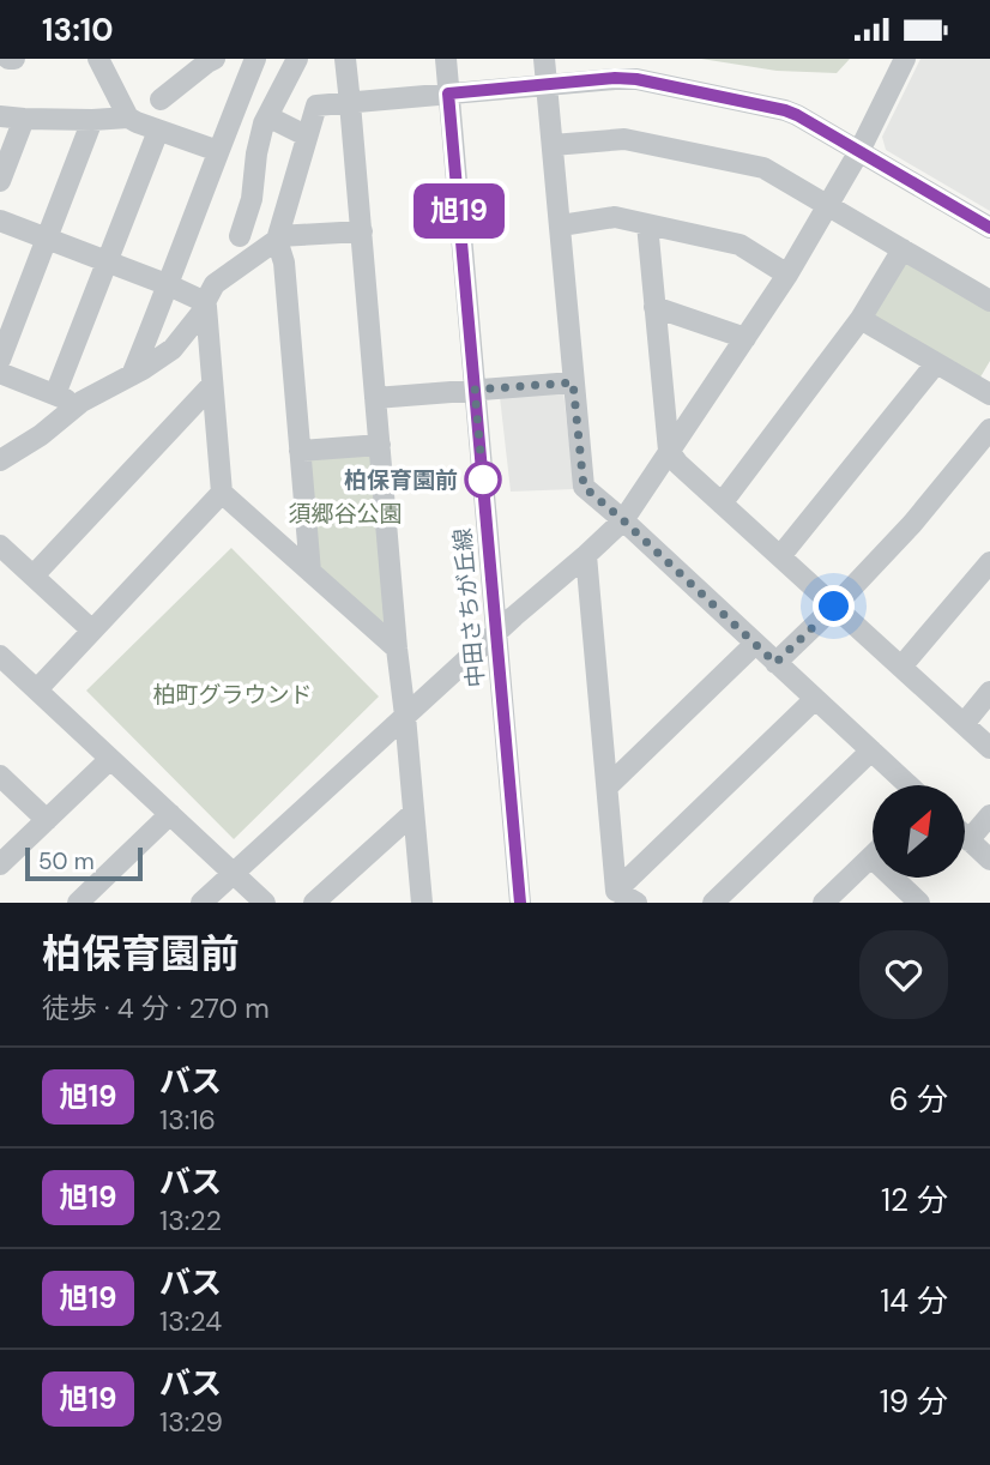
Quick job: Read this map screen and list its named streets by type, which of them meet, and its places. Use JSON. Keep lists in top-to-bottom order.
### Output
{
  "streets": {
    "street": ["中田さちが丘線"]
  },
  "parks": ["須郷谷公園", "柏町グラウンド"],
  "places": ["柏保育園前"],
  "lines": ["bus line 旭19"],
  "scale_bar": "50 m",
  "north": "top right",
  "page": {
    "status": "13:10",
    "on_map": "旭19",
    "scale": "50 m",
    "heading": ["柏保育園前", "徒歩 · 4 分 · 270 m"],
    "list": [
      {
        "mark": "旭19",
        "name": "バス",
        "note": "13:16",
        "value": "6 分"
      },
      {
        "mark": "旭19",
        "name": "バス",
        "note": "13:22",
        "value": "12 分"
      },
      {
        "mark": "旭19",
        "name": "バス",
        "note": "13:24",
        "value": "14 分"
      },
      {
        "mark": "旭19",
        "name": "バス",
        "note": "13:29",
        "value": "19 分"
      }
    ]
  }
}
